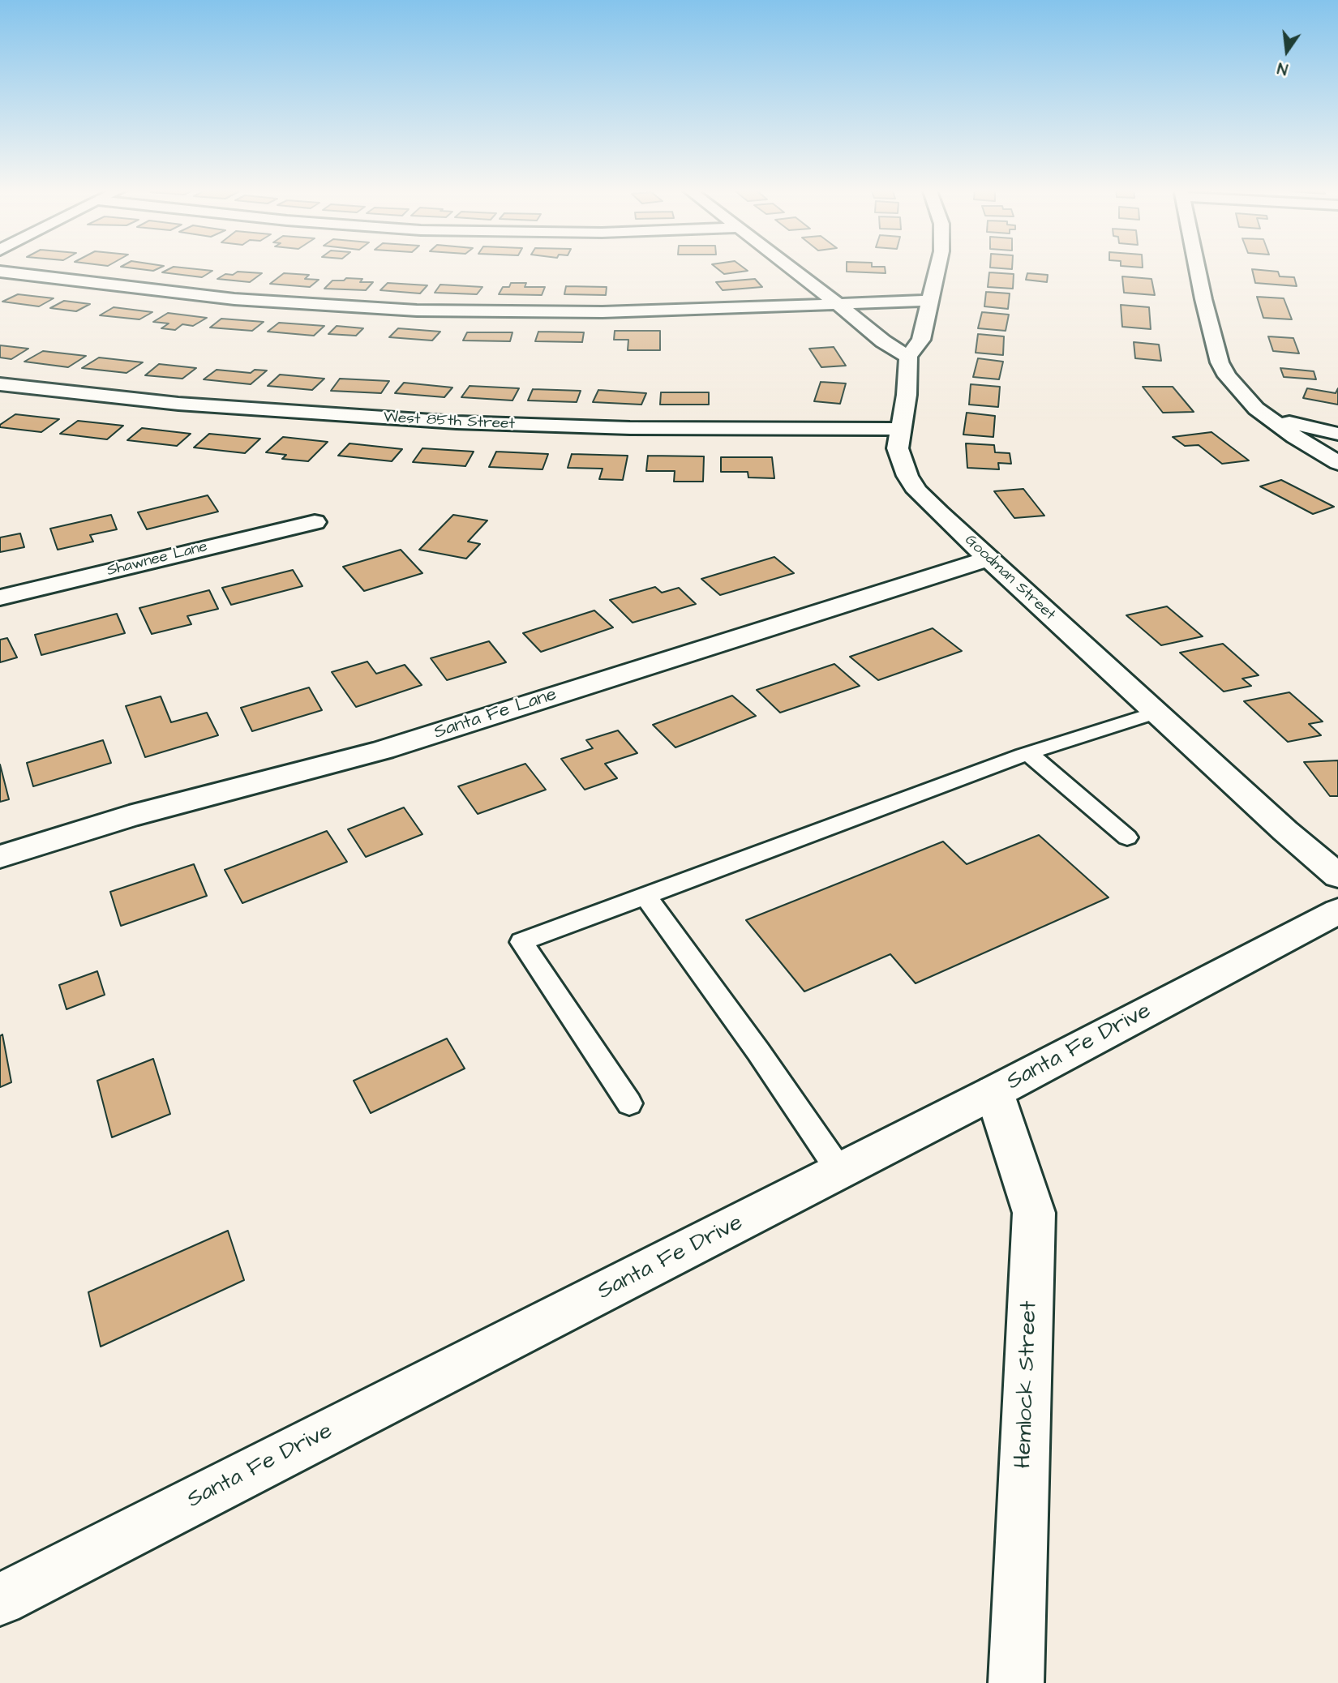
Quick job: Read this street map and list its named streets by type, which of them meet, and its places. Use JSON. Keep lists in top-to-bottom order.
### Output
{
  "streets": {
    "street": [
      "West 85th Street",
      "Shawnee Lane",
      "Goodman Street",
      "Santa Fe Lane",
      "Santa Fe Drive",
      "Hemlock Street"
    ]
  },
  "crossings": [
    ["West 85th Street", "Goodman Street"],
    ["Goodman Street", "Santa Fe Lane"],
    ["Santa Fe Drive", "Hemlock Street"]
  ],
  "north": "bottom"
}
